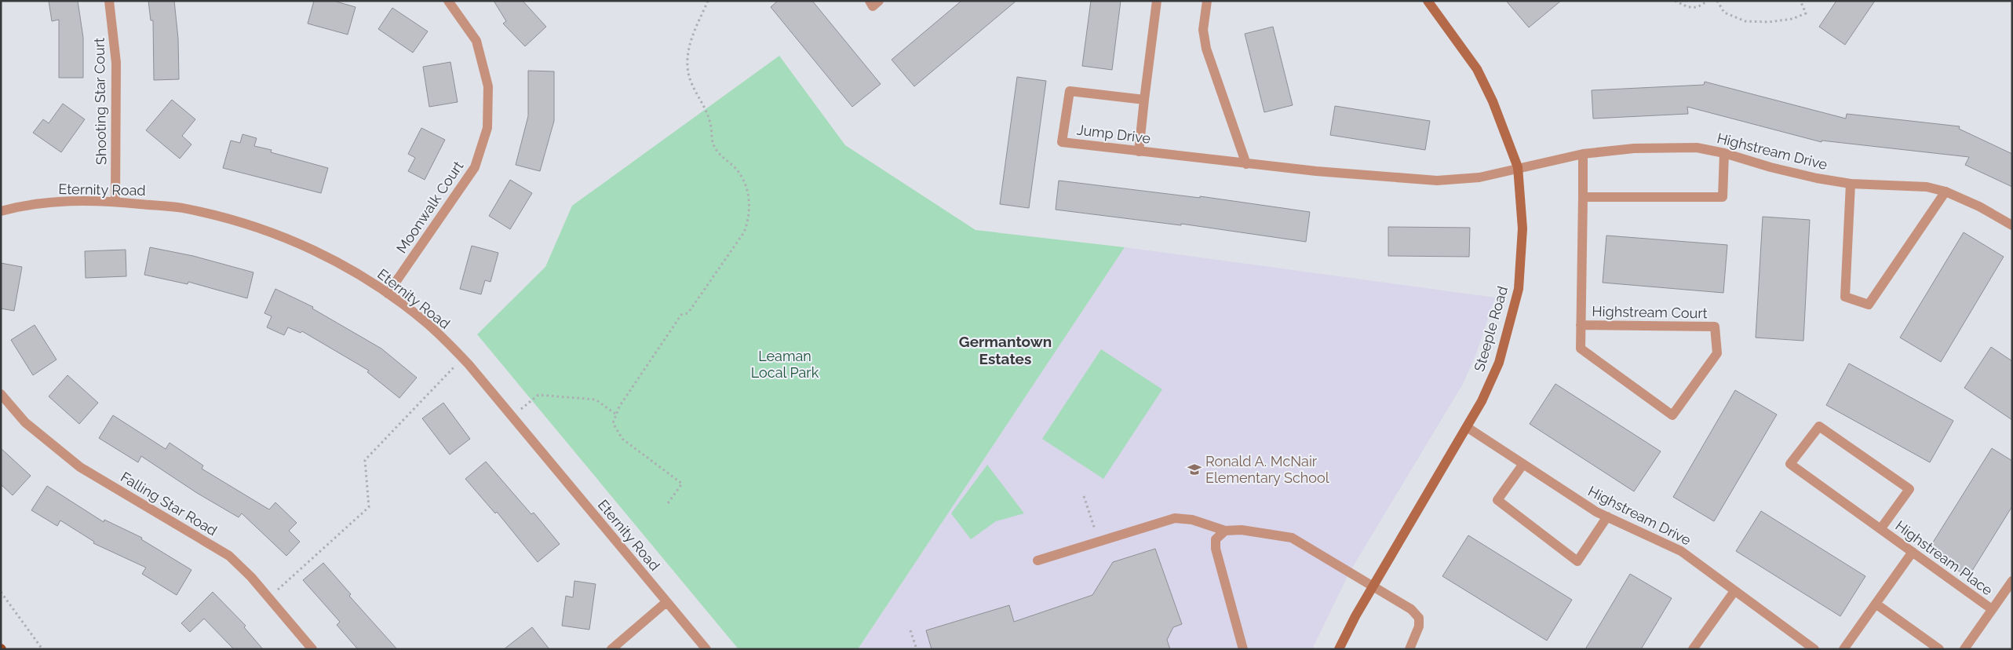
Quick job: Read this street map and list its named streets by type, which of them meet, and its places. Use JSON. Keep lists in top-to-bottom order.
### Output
{
  "streets": {
    "street": [
      "Shooting Star Court",
      "Jump Drive",
      "Highstream Drive",
      "Eternity Road",
      "Moonwalk Court",
      "Highstream Court",
      "Steeple Road",
      "Falling Star Road",
      "Highstream Place"
    ]
  },
  "crossings": [
    ["Shooting Star Court", "Eternity Road"],
    ["Jump Drive", "Highstream Drive"],
    ["Jump Drive", "Steeple Road"],
    ["Highstream Drive", "Highstream Court"],
    ["Highstream Drive", "Steeple Road"],
    ["Eternity Road", "Moonwalk Court"]
  ],
  "districts": ["Germantown Estates"],
  "parks": ["Leaman Local Park"],
  "places": {
    "school or university": ["Ronald A. McNair Elementary School"]
  }
}
